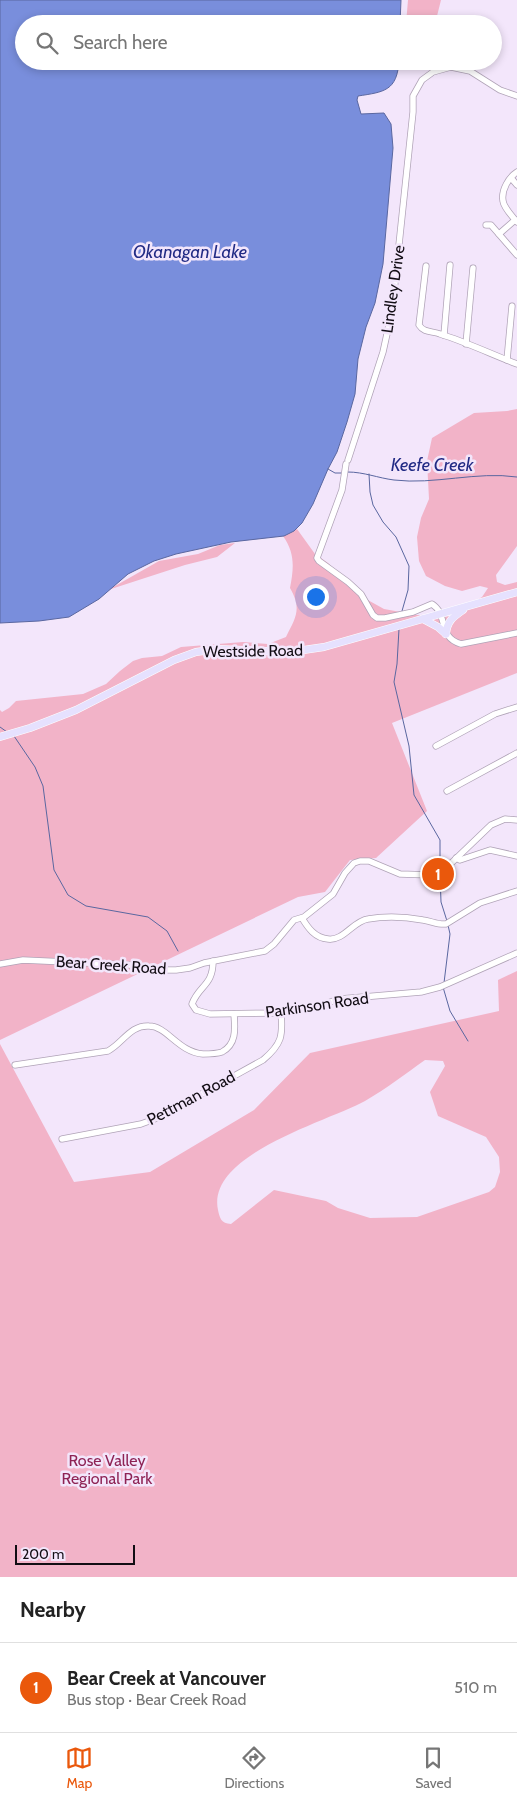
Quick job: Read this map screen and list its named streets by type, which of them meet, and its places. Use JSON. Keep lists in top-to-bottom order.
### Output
{
  "streets": {
    "main road": ["Westside Road"],
    "street": [
      "Lindley Drive",
      "Bear Creek Road",
      "Parkinson Road",
      "Pettman Road"
    ]
  },
  "crossings": [
    ["Lindley Drive", "Westside Road"],
    ["Bear Creek Road", "Parkinson Road"],
    ["Parkinson Road", "Pettman Road"]
  ],
  "water": ["Okanagan Lake", "Keefe Creek"],
  "parks": ["Rose Valley Regional Park"],
  "scale_bar": "200 m",
  "page": {
    "search": "Search here",
    "pins": "1",
    "scale": "200 m",
    "heading": "Nearby",
    "list": [
      {
        "mark": "1",
        "name": "Bear Creek at Vancouver",
        "note": "Bus stop · Bear Creek Road",
        "value": "510 m"
      }
    ],
    "nav": ["Map", "Directions", "Saved"]
  }
}
